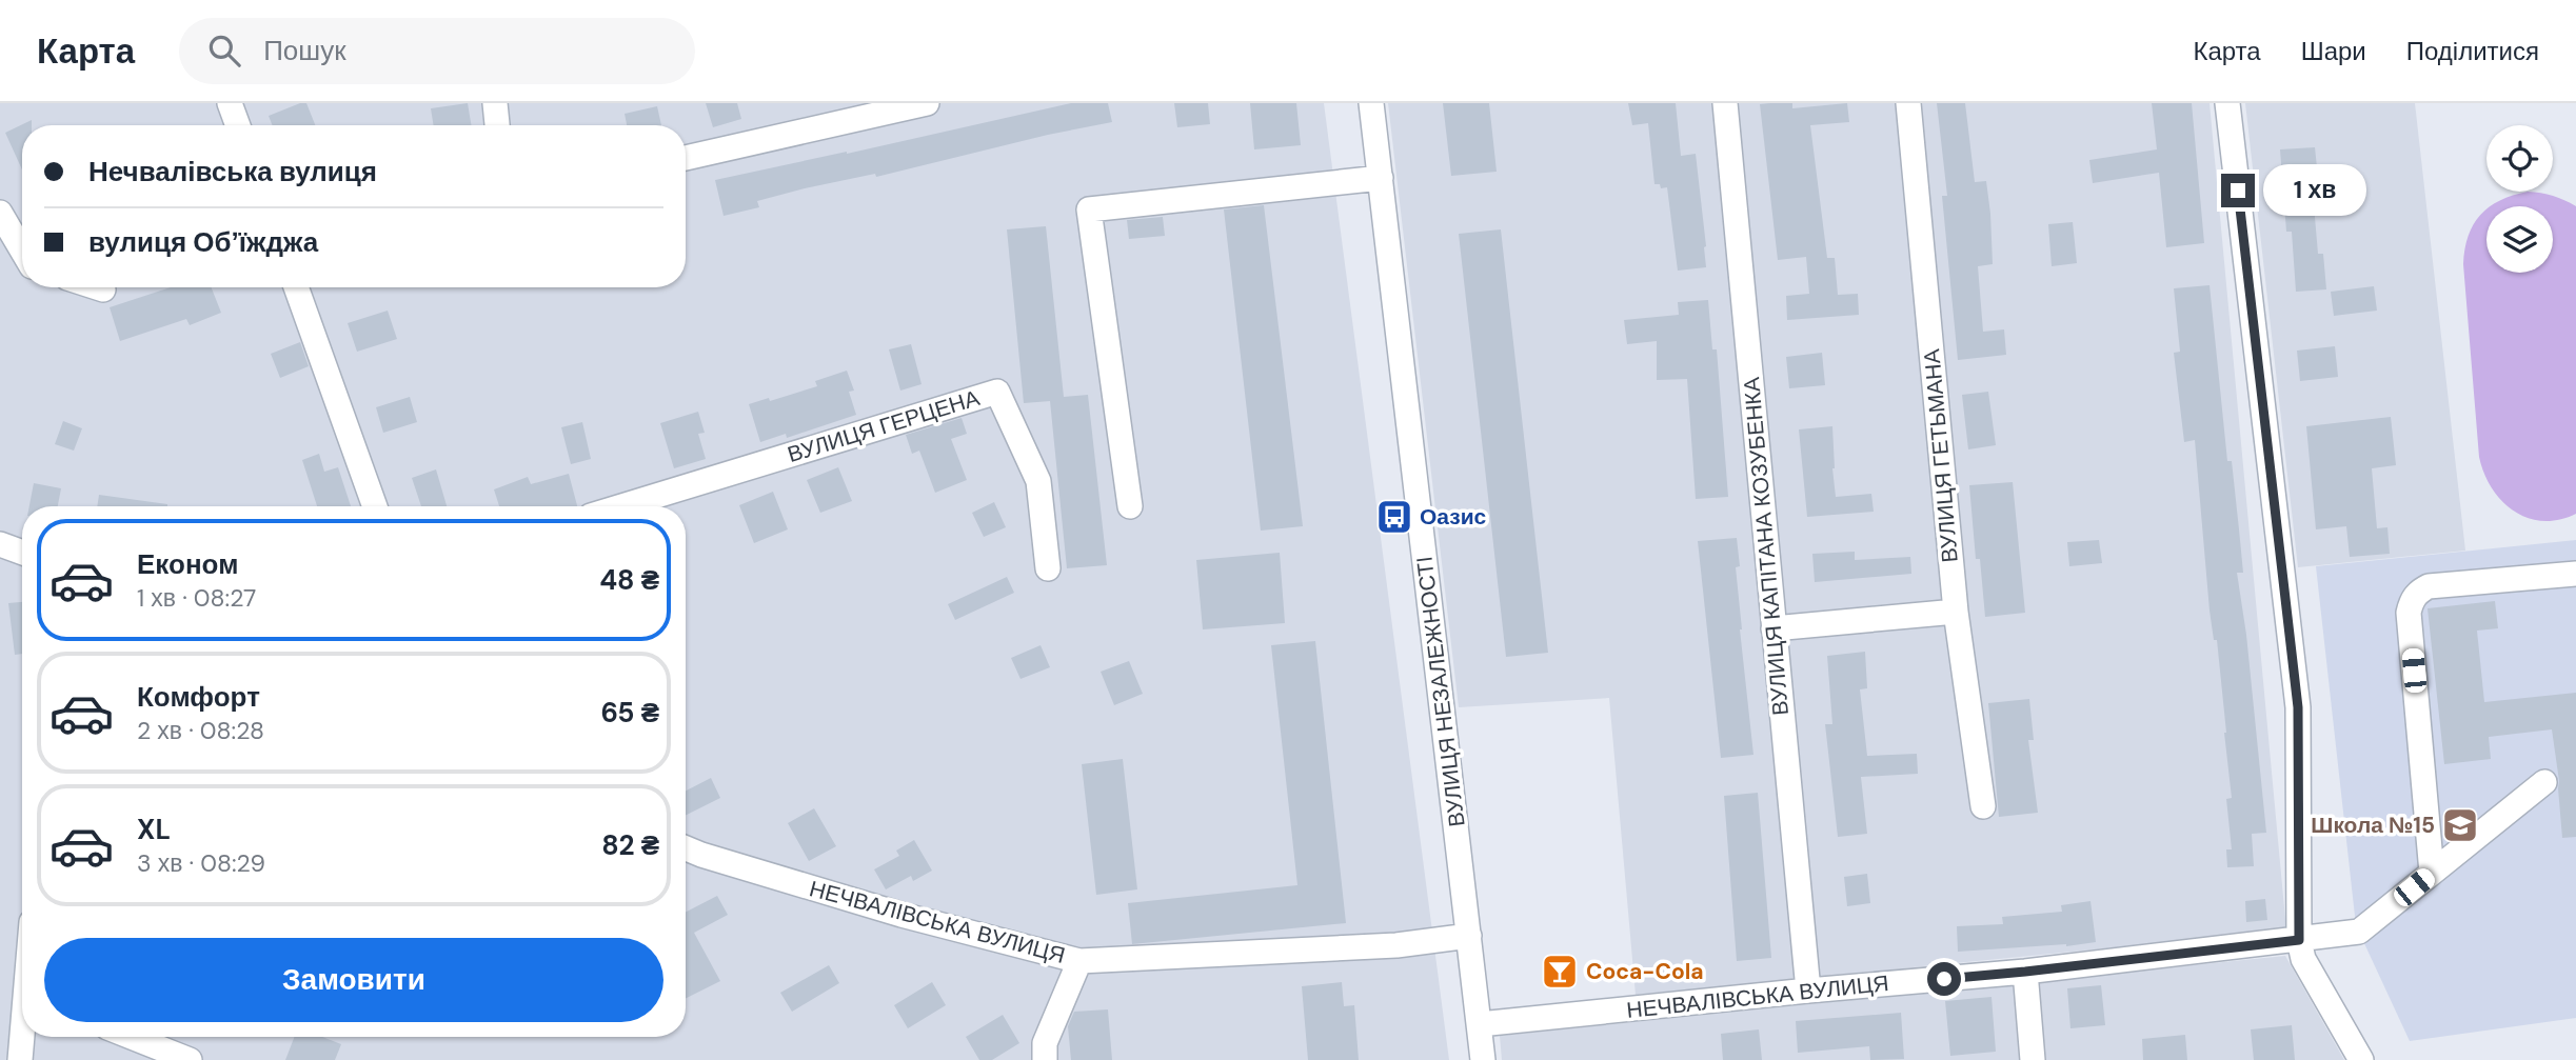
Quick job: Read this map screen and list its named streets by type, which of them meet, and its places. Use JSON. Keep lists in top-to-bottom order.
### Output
{
  "streets": {
    "street": [
      "ВУЛИЦЯ ГЕРЦЕНА",
      "ВУЛИЦЯ ГЕТЬМАНА",
      "ВУЛИЦЯ КАПІТАНА КОЗУБЕНКА",
      "ВУЛИЦЯ НЕЗАЛЕЖНОСТІ",
      "НЕЧВАЛІВСЬКА ВУЛИЦЯ"
    ]
  },
  "crossings": [
    ["ВУЛИЦЯ КАПІТАНА КОЗУБЕНКА", "НЕЧВАЛІВСЬКА ВУЛИЦЯ"],
    ["ВУЛИЦЯ НЕЗАЛЕЖНОСТІ", "НЕЧВАЛІВСЬКА ВУЛИЦЯ"]
  ],
  "places": {
    "bus stop": ["Оазис"],
    "school or university": ["Школа №15"],
    "bar": ["Coca-Cola"]
  },
  "page": {
    "header": "Карта",
    "search": "Пошук",
    "nav": ["Карта", "Шари", "Поділитися"],
    "banner": ["Нечвалівська вулиця", "вулиця Обʼїжджа"],
    "bubble": "1 хв",
    "list": [
      {
        "name": "Економ",
        "note": "1 хв · 08:27",
        "value": "48 ₴"
      },
      {
        "name": "Комфорт",
        "note": "2 хв · 08:28",
        "value": "65 ₴"
      },
      {
        "name": "XL",
        "note": "3 хв · 08:29",
        "value": "82 ₴"
      }
    ],
    "buttons": "Замовити"
  }
}
